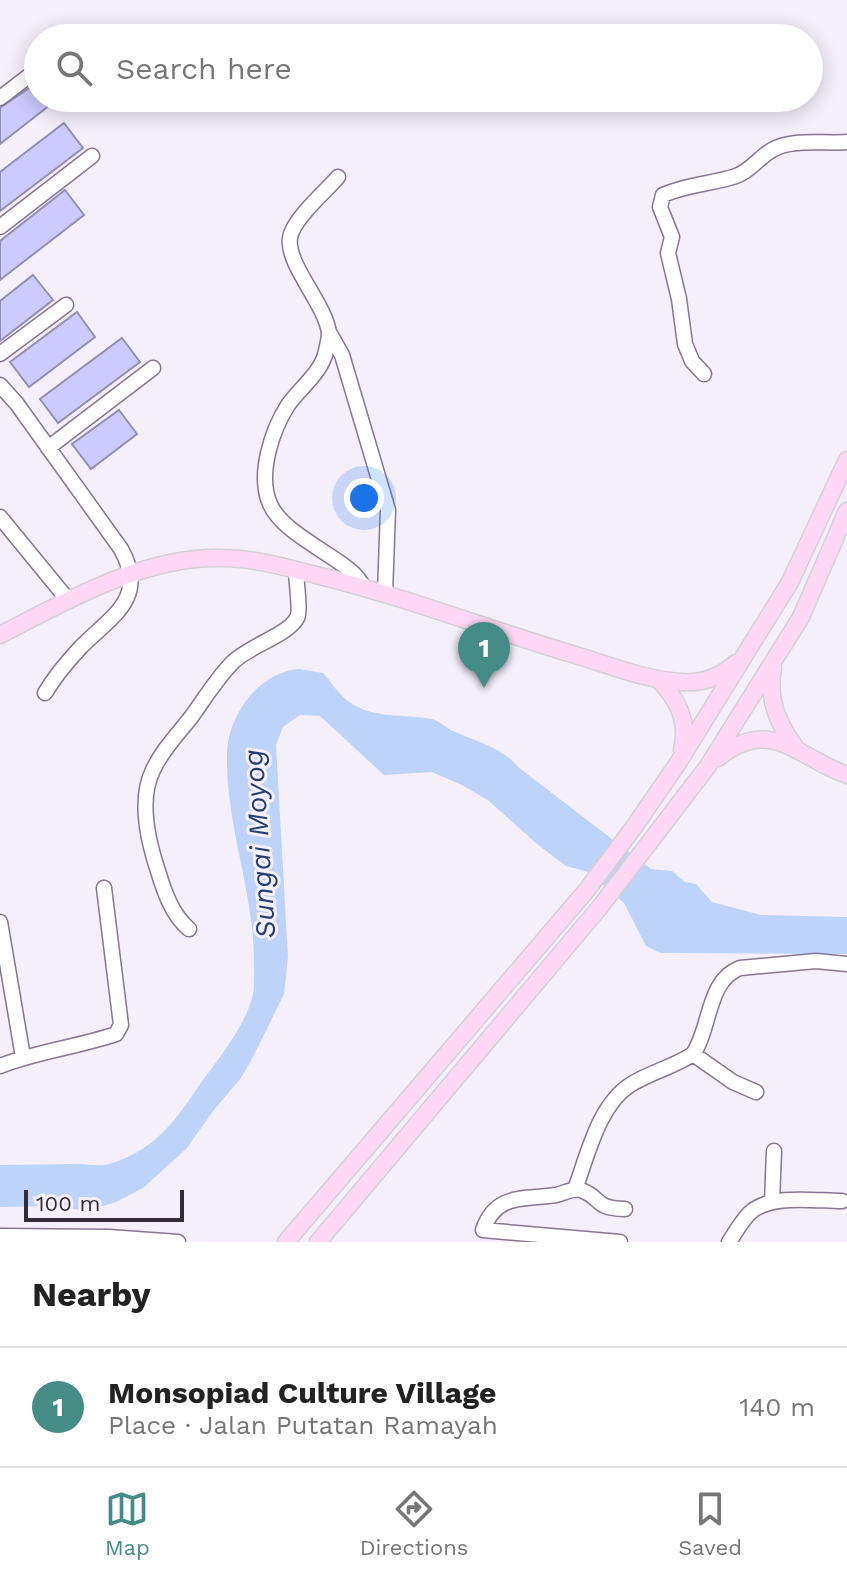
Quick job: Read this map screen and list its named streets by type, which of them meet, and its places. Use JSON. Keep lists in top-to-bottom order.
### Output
{
  "water": ["Sungai Moyog"],
  "scale_bar": "100 m",
  "page": {
    "search": "Search here",
    "pins": "1",
    "scale": "100 m",
    "heading": "Nearby",
    "list": [
      {
        "mark": "1",
        "name": "Monsopiad Culture Village",
        "note": "Place · Jalan Putatan Ramayah",
        "value": "140 m"
      }
    ],
    "nav": ["Map", "Directions", "Saved"]
  }
}
